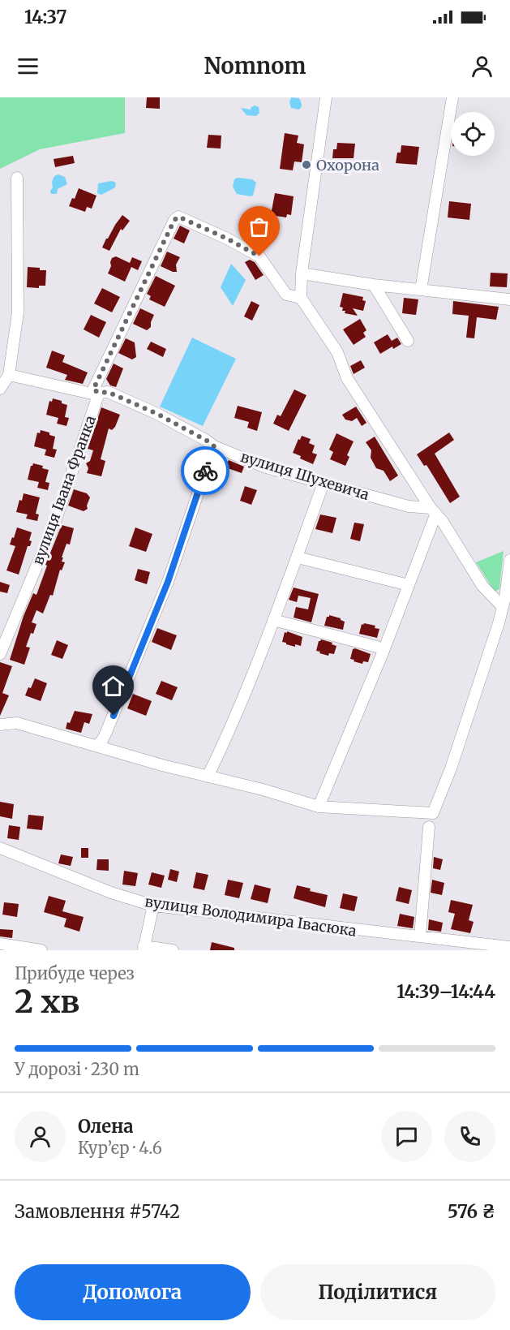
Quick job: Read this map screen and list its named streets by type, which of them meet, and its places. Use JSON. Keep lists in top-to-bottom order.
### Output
{
  "streets": {
    "street": ["вулиця Шухевича", "вулиця Івана Франка", "вулиця Володимира Івасюка"]
  },
  "crossings": [
    ["вулиця Шухевича", "вулиця Івана Франка"]
  ],
  "places": ["Охорона"],
  "page": {
    "status": "14:37",
    "header": "Nomnom",
    "heading": ["2 хв", "Прибуде через", "14:39–14:44"],
    "panel": [
      "Олена",
      "Кур’єр · 4.6",
      "Замовлення #5742",
      "576 ₴"
    ],
    "bar": "У дорозі · 230 m",
    "buttons": ["Допомога", "Поділитися"]
  }
}
